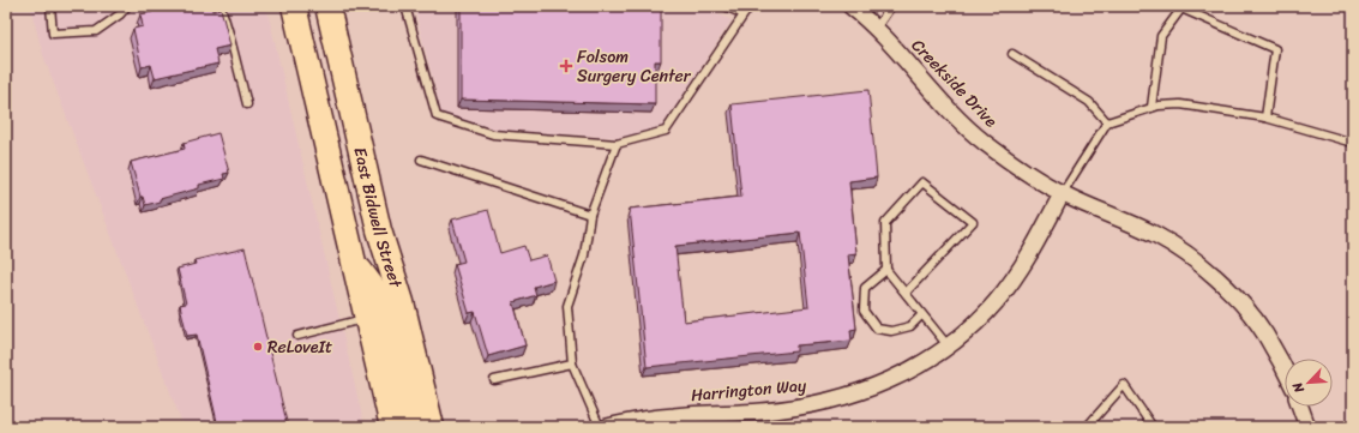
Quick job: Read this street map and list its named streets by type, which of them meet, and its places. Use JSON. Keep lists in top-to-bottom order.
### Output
{
  "streets": {
    "main road": ["East Bidwell Street"],
    "street": ["Creekside Drive", "Harrington Way"]
  },
  "crossings": [
    ["Creekside Drive", "Harrington Way"]
  ],
  "places": {
    "health": ["Folsom Surgery Center"],
    "other": ["ReLoveIt"]
  },
  "north": "bottom left"
}
